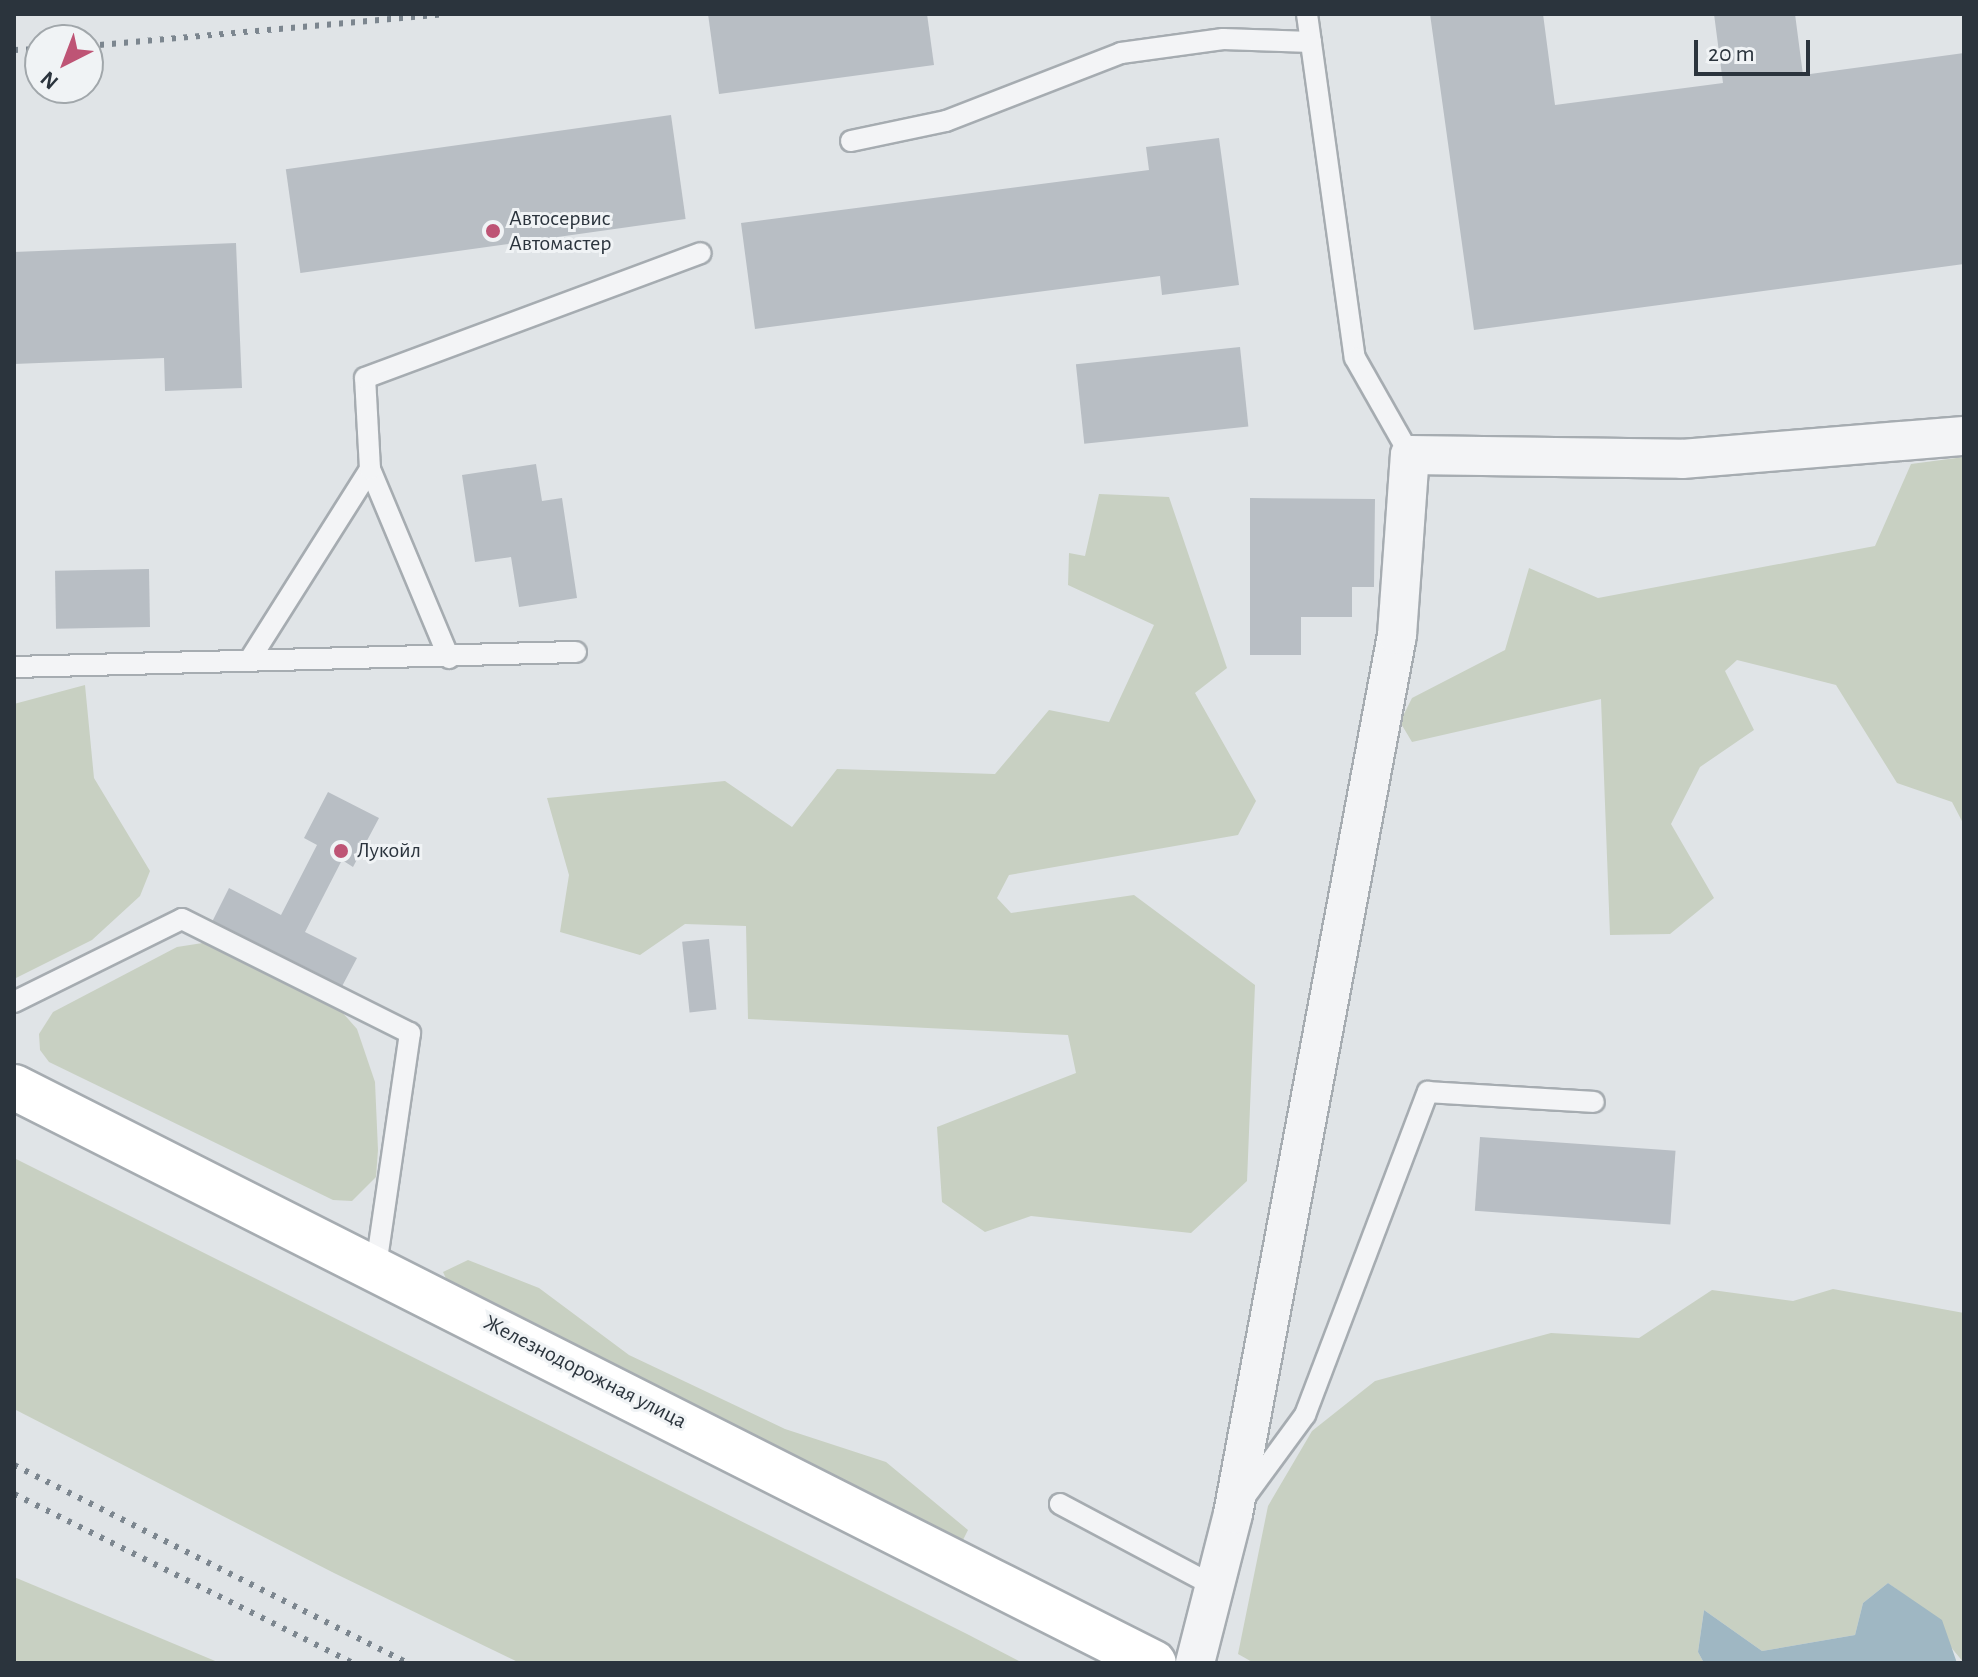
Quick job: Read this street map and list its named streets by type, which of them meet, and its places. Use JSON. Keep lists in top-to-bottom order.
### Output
{
  "streets": {
    "main road": ["Железнодорожная улица"]
  },
  "places": ["Автосервис Автомастер", "Лукойл"],
  "scale_bar": "20 m",
  "north": "bottom left"
}
